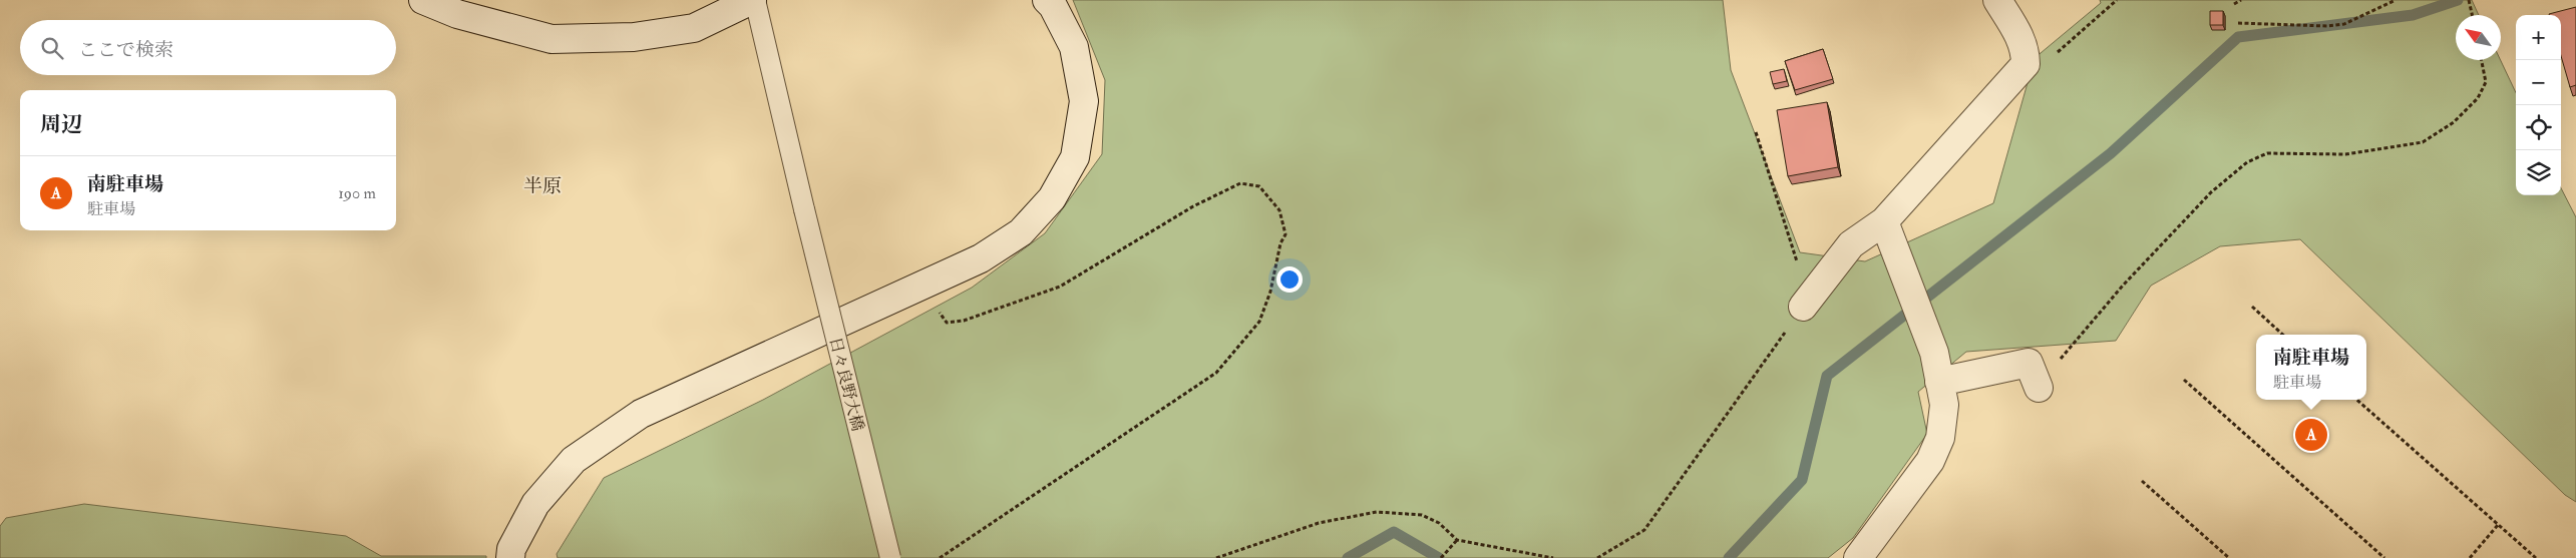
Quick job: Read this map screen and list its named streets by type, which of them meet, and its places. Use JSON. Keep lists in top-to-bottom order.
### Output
{
  "streets": {
    "lane": ["日々良野大橋"]
  },
  "districts": ["半原"],
  "north": "top left",
  "page": {
    "map_buttons": ["+", "−"],
    "search": "ここで検索",
    "heading": "周辺",
    "list": [
      {
        "mark": "A",
        "name": "南駐車場",
        "note": "駐車場",
        "value": "190 m"
      }
    ],
    "popup": ["南駐車場", "駐車場"],
    "pins": "A"
  }
}
